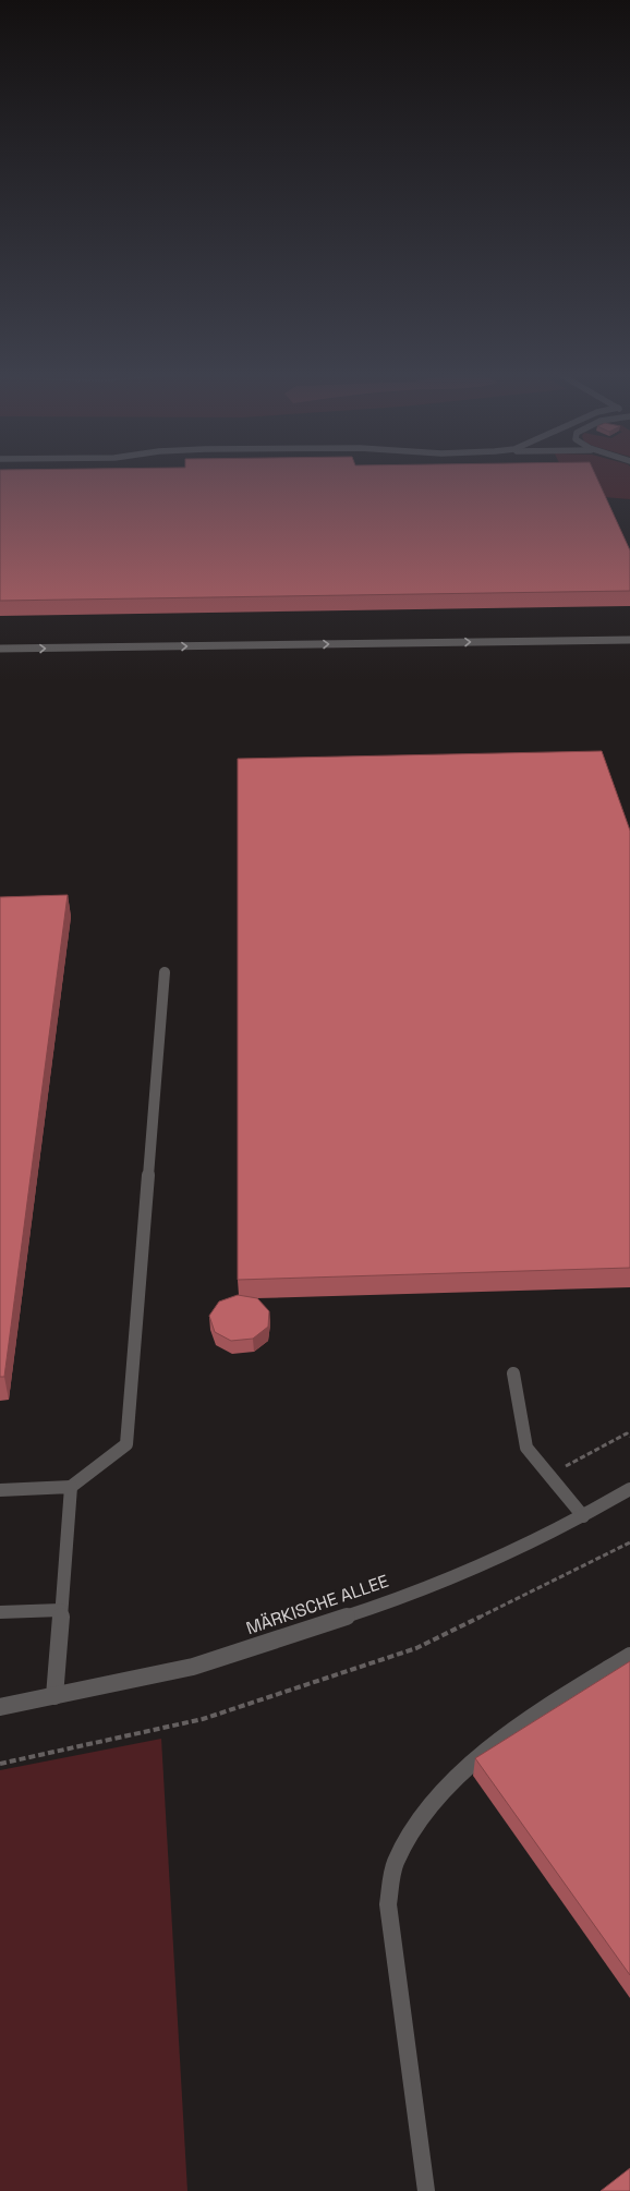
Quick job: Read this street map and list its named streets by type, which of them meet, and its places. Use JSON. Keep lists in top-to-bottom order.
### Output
{
  "streets": {
    "street": ["MÄRKISCHE ALLEE"]
  }
}
